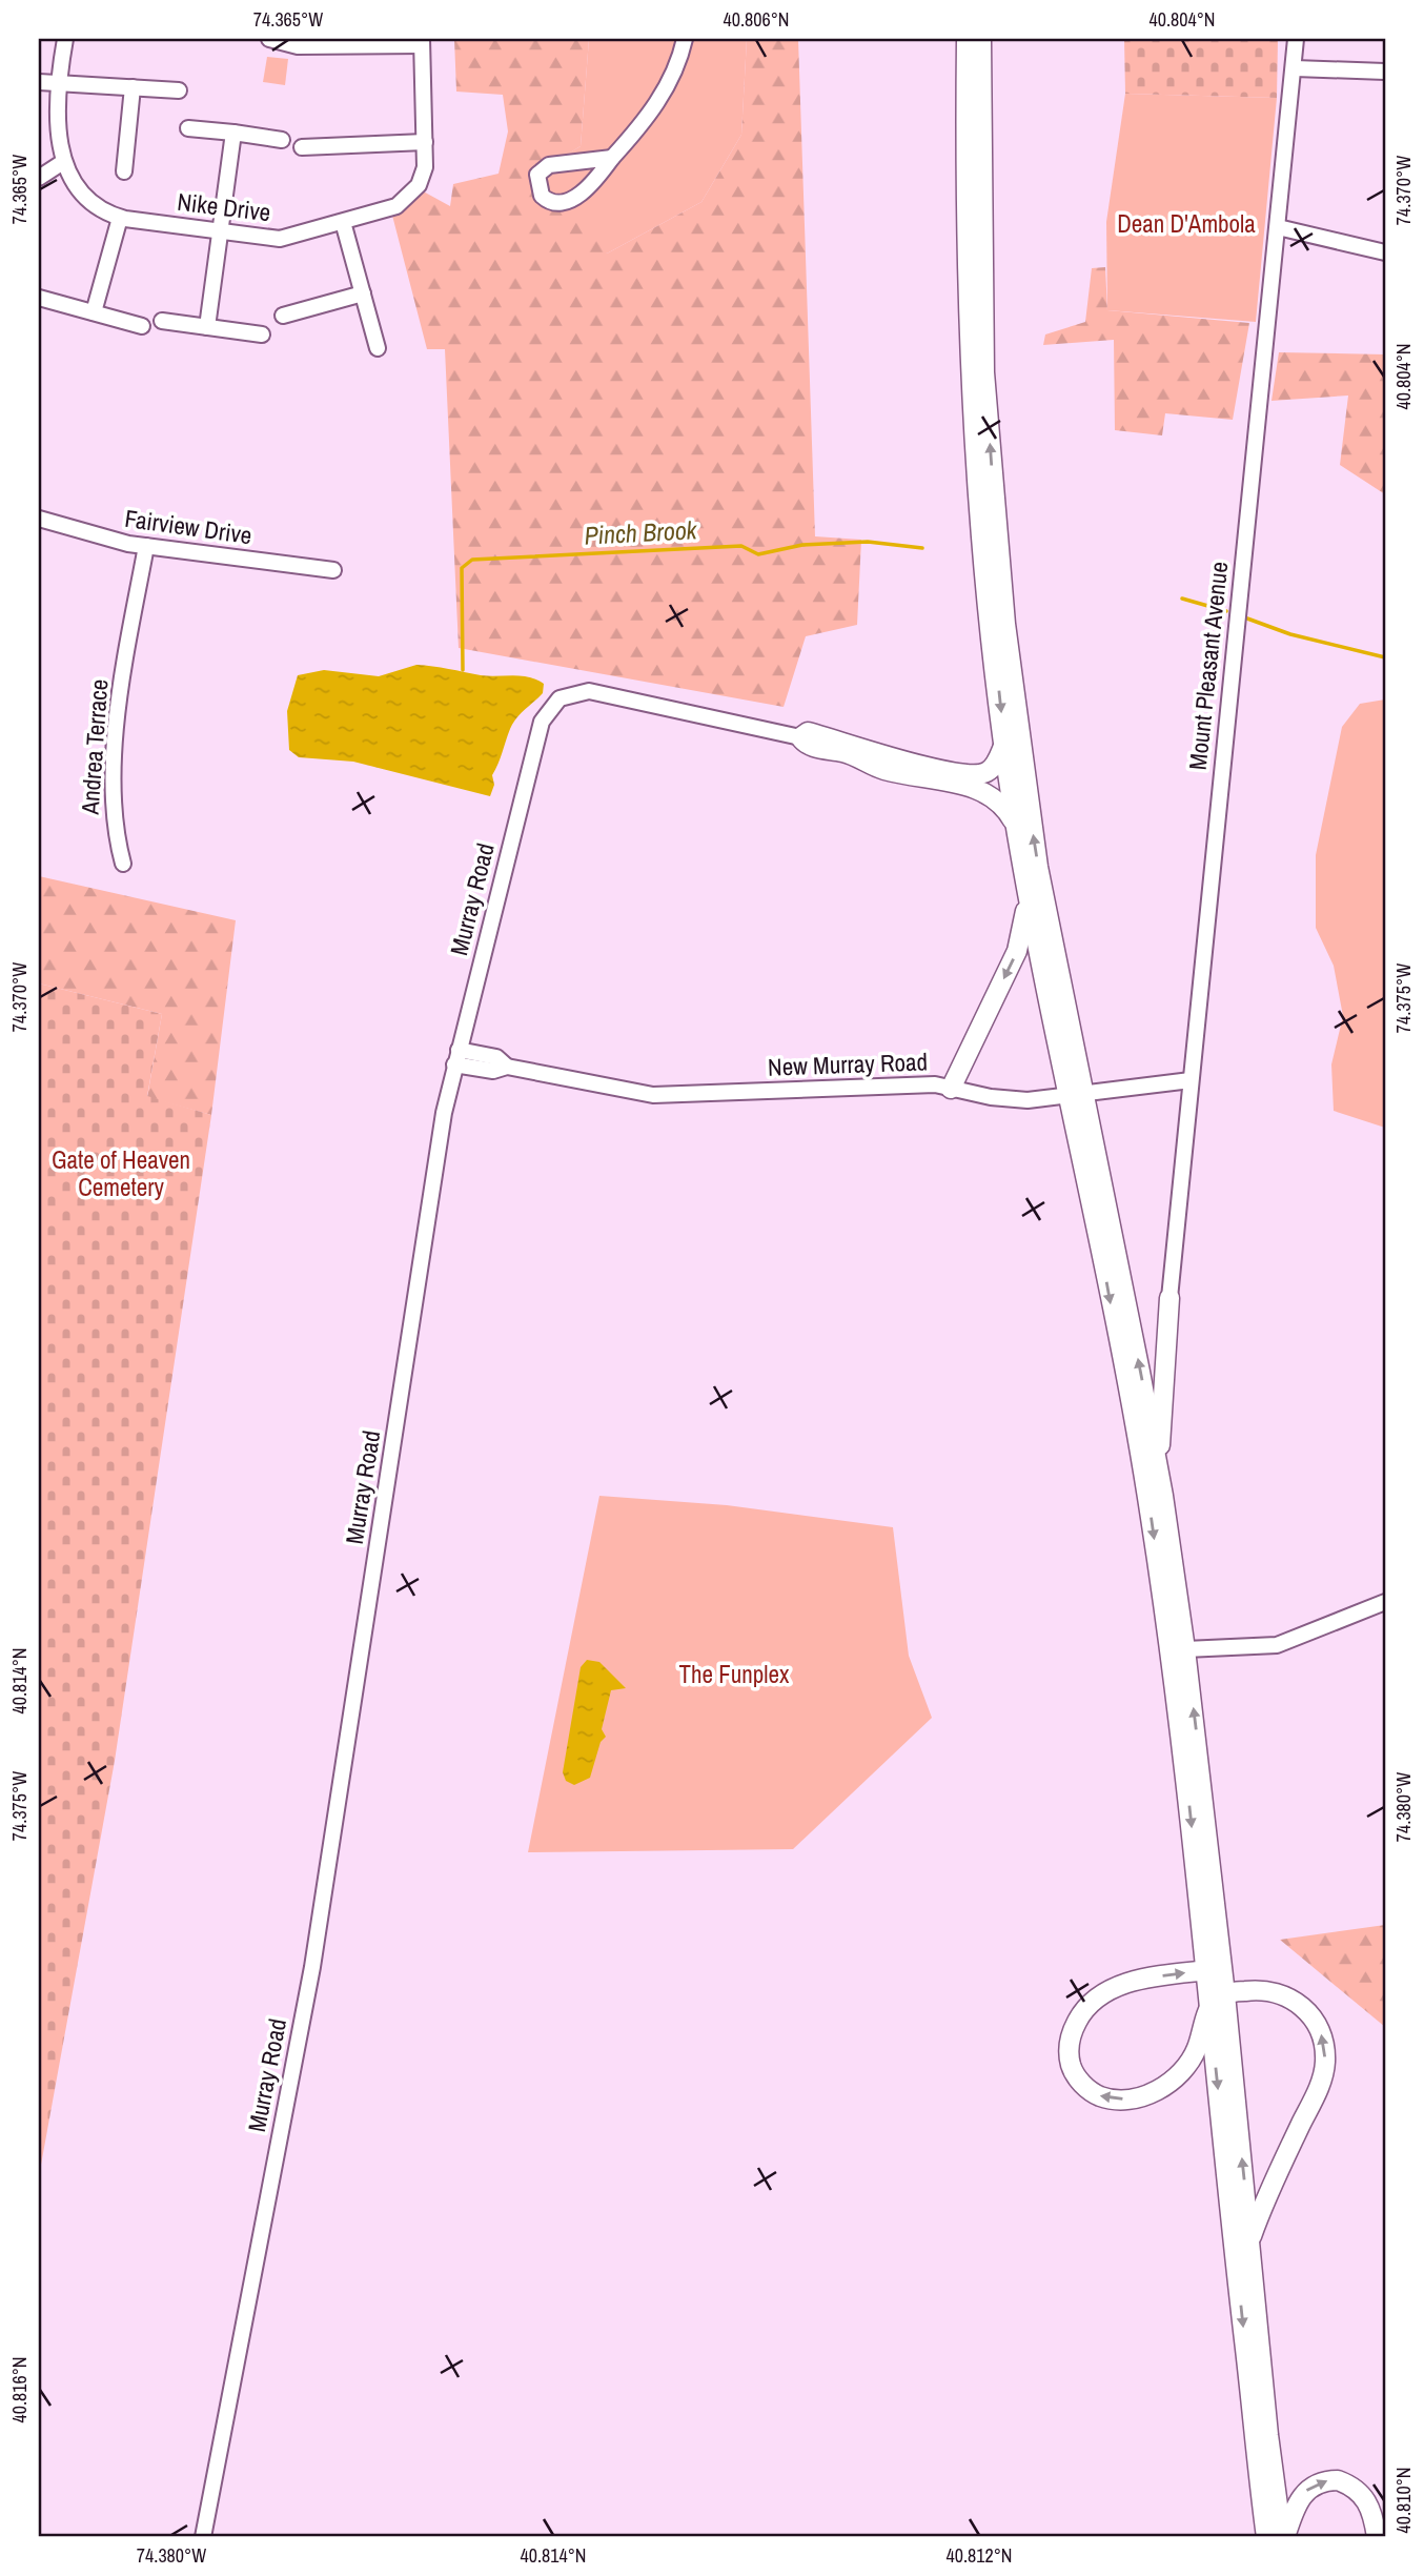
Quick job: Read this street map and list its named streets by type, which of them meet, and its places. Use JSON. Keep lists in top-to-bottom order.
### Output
{
  "streets": {
    "street": [
      "Nike Drive",
      "Fairview Drive",
      "Mount Pleasant Avenue",
      "Andrea Terrace",
      "Murray Road",
      "New Murray Road"
    ]
  },
  "crossings": [
    ["Fairview Drive", "Andrea Terrace"],
    ["Mount Pleasant Avenue", "New Murray Road"],
    ["Murray Road", "New Murray Road"]
  ],
  "water": ["Pinch Brook"],
  "parks": ["Dean D'Ambola", "Gate of Heaven Cemetery", "The Funplex"],
  "coordinates": [
    "74.365°W",
    "40.806°N",
    "40.804°N",
    "74.370°W",
    "74.375°W",
    "40.814°N",
    "74.380°W",
    "40.816°N",
    "40.810°N",
    "40.812°N"
  ]
}
